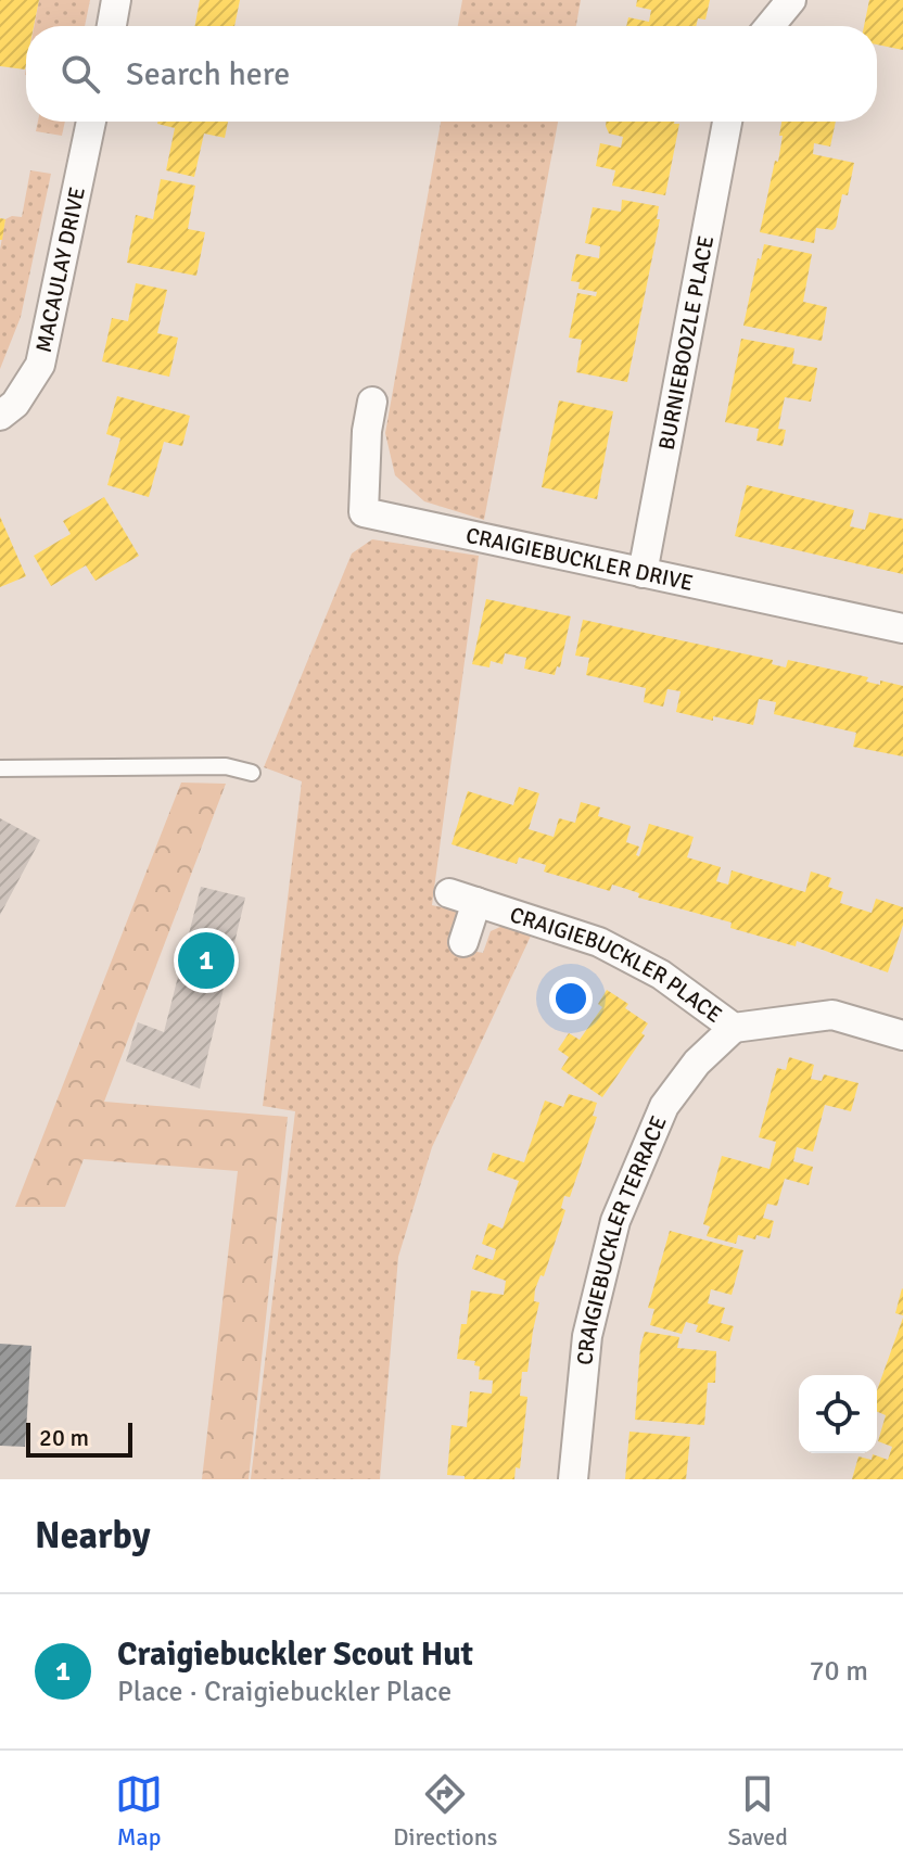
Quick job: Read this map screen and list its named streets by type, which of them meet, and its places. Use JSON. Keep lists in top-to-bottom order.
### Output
{
  "streets": {
    "street": [
      "MACAULAY DRIVE",
      "BURNIEBOOZLE PLACE",
      "CRAIGIEBUCKLER DRIVE",
      "CRAIGIEBUCKLER PLACE",
      "CRAIGIEBUCKLER TERRACE"
    ]
  },
  "crossings": [
    ["BURNIEBOOZLE PLACE", "CRAIGIEBUCKLER DRIVE"],
    ["CRAIGIEBUCKLER PLACE", "CRAIGIEBUCKLER TERRACE"]
  ],
  "scale_bar": "20 m",
  "page": {
    "search": "Search here",
    "pins": "1",
    "scale": "20 m",
    "heading": "Nearby",
    "list": [
      {
        "mark": "1",
        "name": "Craigiebuckler Scout Hut",
        "note": "Place · Craigiebuckler Place",
        "value": "70 m"
      }
    ],
    "nav": ["Map", "Directions", "Saved"]
  }
}
